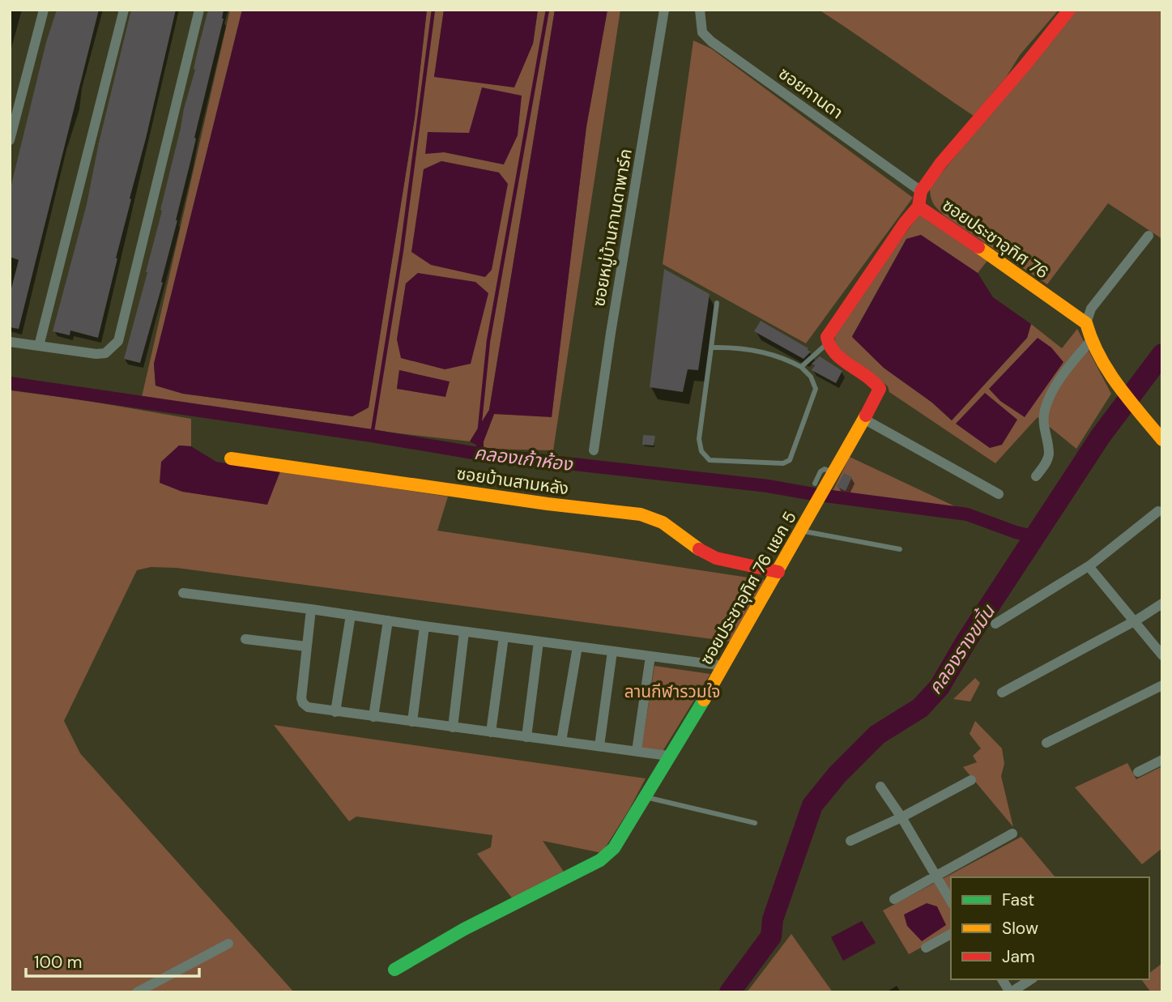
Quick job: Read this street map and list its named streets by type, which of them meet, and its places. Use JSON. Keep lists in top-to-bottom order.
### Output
{
  "streets": {
    "street": [
      "ซอยกานดา",
      "ซอยหมู่บ้านกานดาพาร์ค",
      "ซอยประชาอุทิศ 76",
      "ซอยบ้านสามหลัง",
      "ซอยประชาอุทิศ 76 แยก 5"
    ]
  },
  "crossings": [
    ["ซอยกานดา", "ซอยประชาอุทิศ 76"],
    ["ซอยบ้านสามหลัง", "ซอยประชาอุทิศ 76 แยก 5"]
  ],
  "water": ["คลองเก้าห้อง", "คลองรางขมิ้น"],
  "parks": ["ลานกีฬารวมใจ"],
  "legend": ["Fast", "Slow", "Jam"],
  "scale_bar": "100 m"
}
